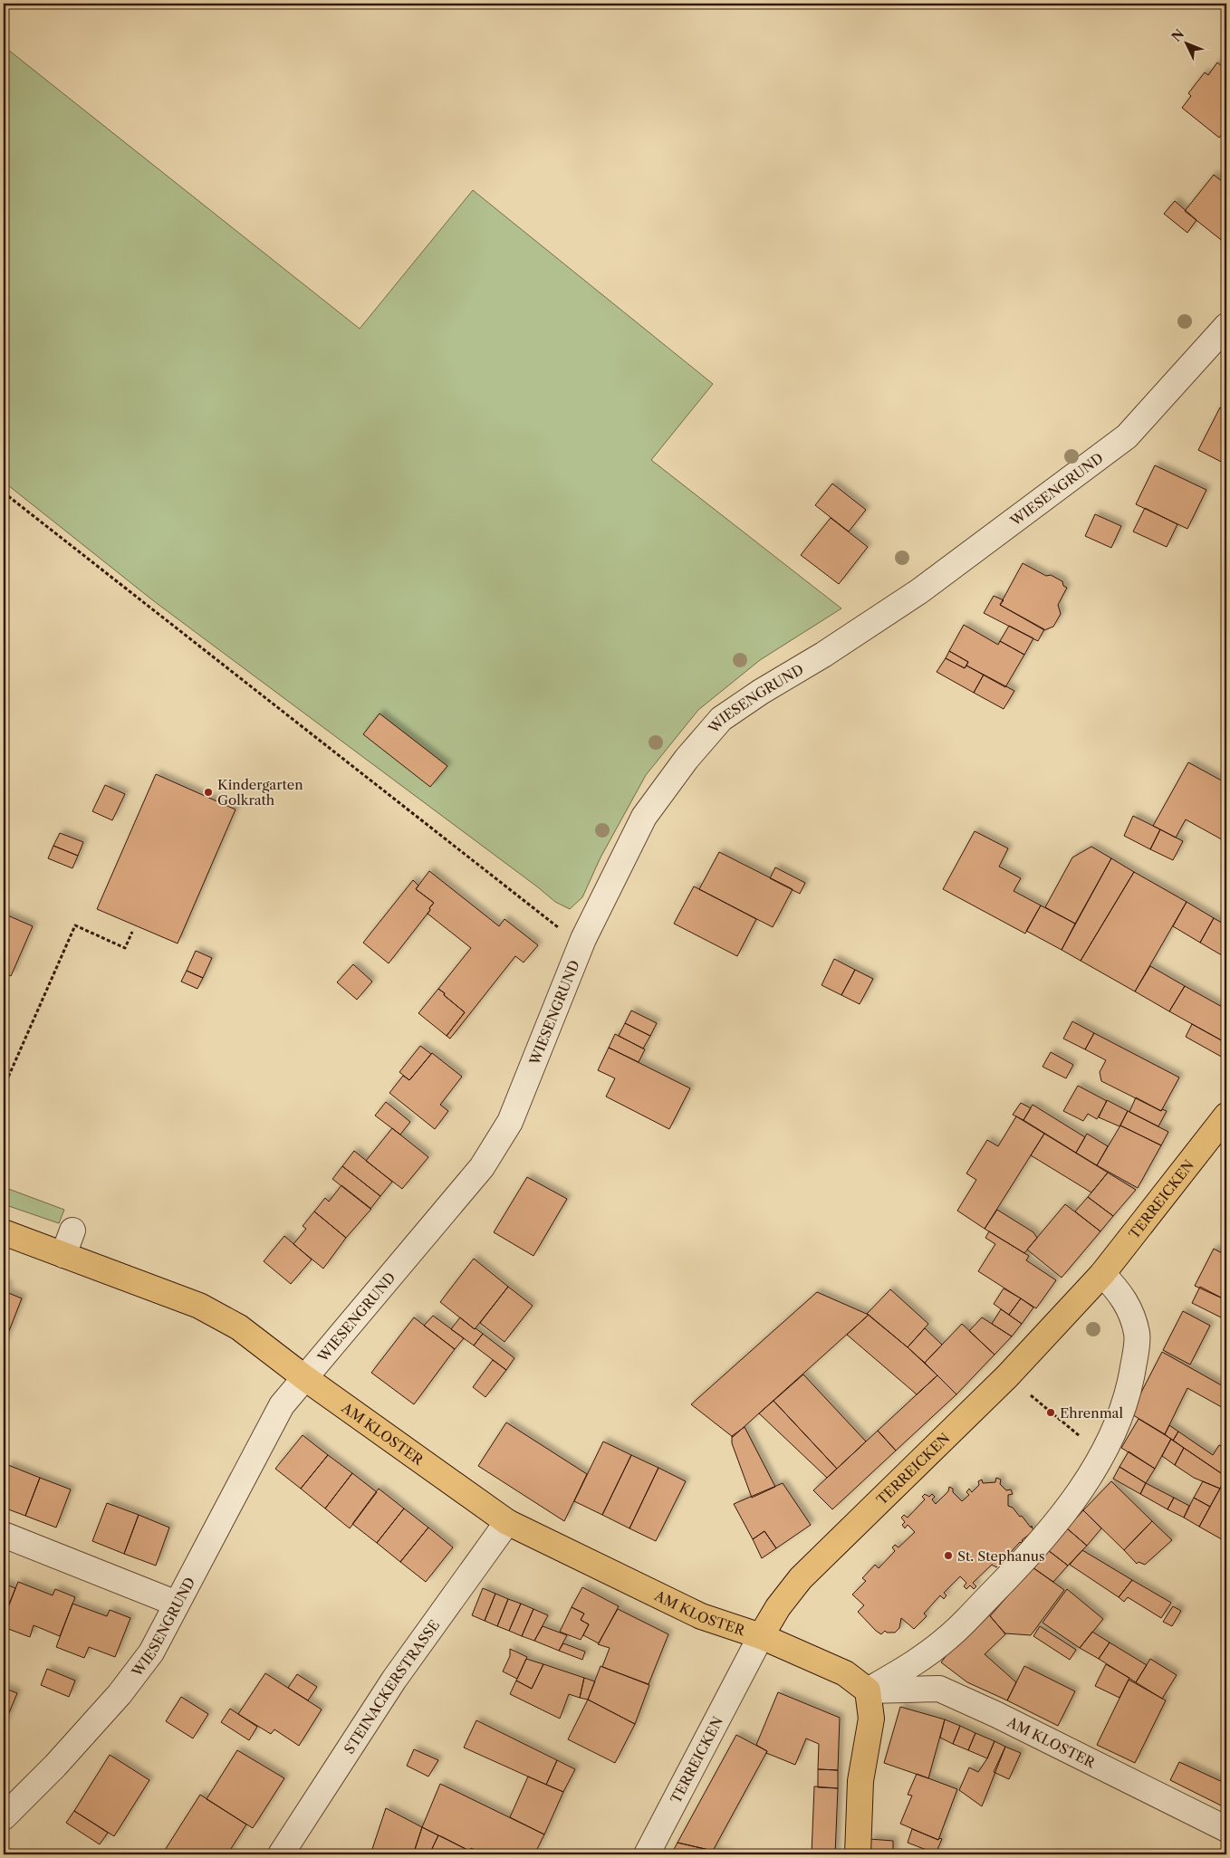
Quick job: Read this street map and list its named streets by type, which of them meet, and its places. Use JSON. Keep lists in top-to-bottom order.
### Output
{
  "streets": {
    "main road": ["TERREICKEN", "AM KLOSTER"],
    "street": ["WIESENGRUND", "STEINACKERSTRASSE"]
  },
  "crossings": [
    ["WIESENGRUND", "AM KLOSTER"],
    ["TERREICKEN", "AM KLOSTER"],
    ["AM KLOSTER", "STEINACKERSTRASSE"]
  ],
  "places": ["Kindergarten Golkrath", "Ehrenmal", "St. Stephanus"],
  "north": "top left"
}
